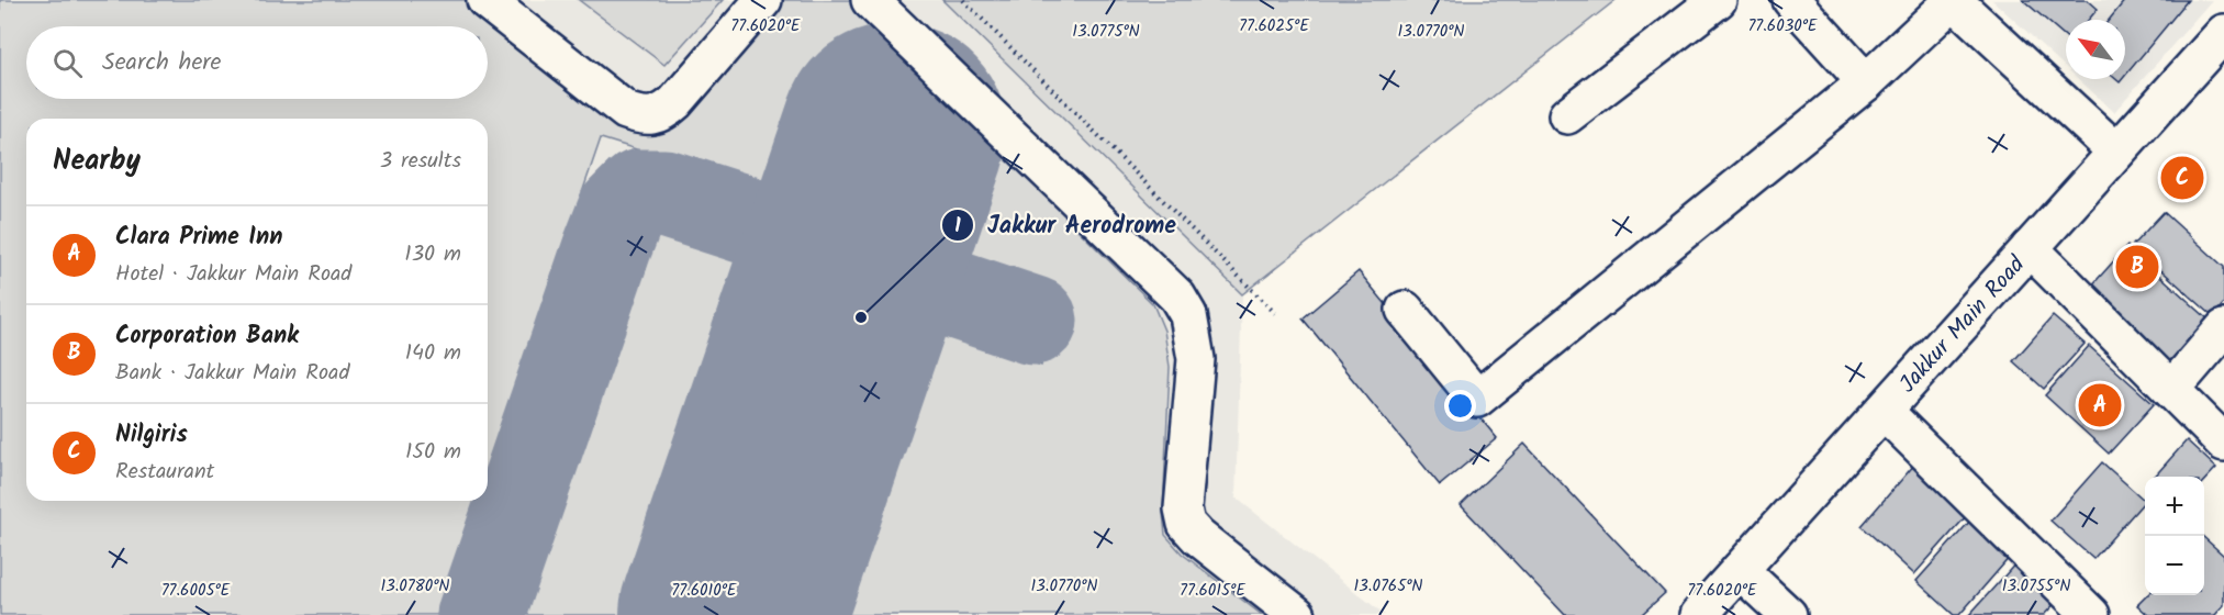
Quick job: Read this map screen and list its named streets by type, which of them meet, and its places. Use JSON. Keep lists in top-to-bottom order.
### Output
{
  "streets": {
    "street": ["Jakkur Main Road"]
  },
  "places": ["Jakkur Aerodrome"],
  "north": "top left",
  "page": {
    "search": "Search here",
    "heading": ["Nearby", "3 results"],
    "pins": ["C", "B", "A"],
    "list": [
      {
        "mark": "A",
        "name": "Clara Prime Inn",
        "note": "Hotel · Jakkur Main Road",
        "value": "130 m"
      },
      {
        "mark": "B",
        "name": "Corporation Bank",
        "note": "Bank · Jakkur Main Road",
        "value": "140 m"
      },
      {
        "mark": "C",
        "name": "Nilgiris",
        "note": "Restaurant",
        "value": "150 m"
      }
    ],
    "map_buttons": ["+", "−"]
  },
  "coordinates": [
    "77.6025°E",
    "77.6030°E",
    "77.6020°E",
    "13.0775°N",
    "13.0770°N",
    "13.0780°N",
    "13.0765°N",
    "13.0755°N",
    "77.6005°E",
    "77.6010°E",
    "77.6015°E"
  ]
}
